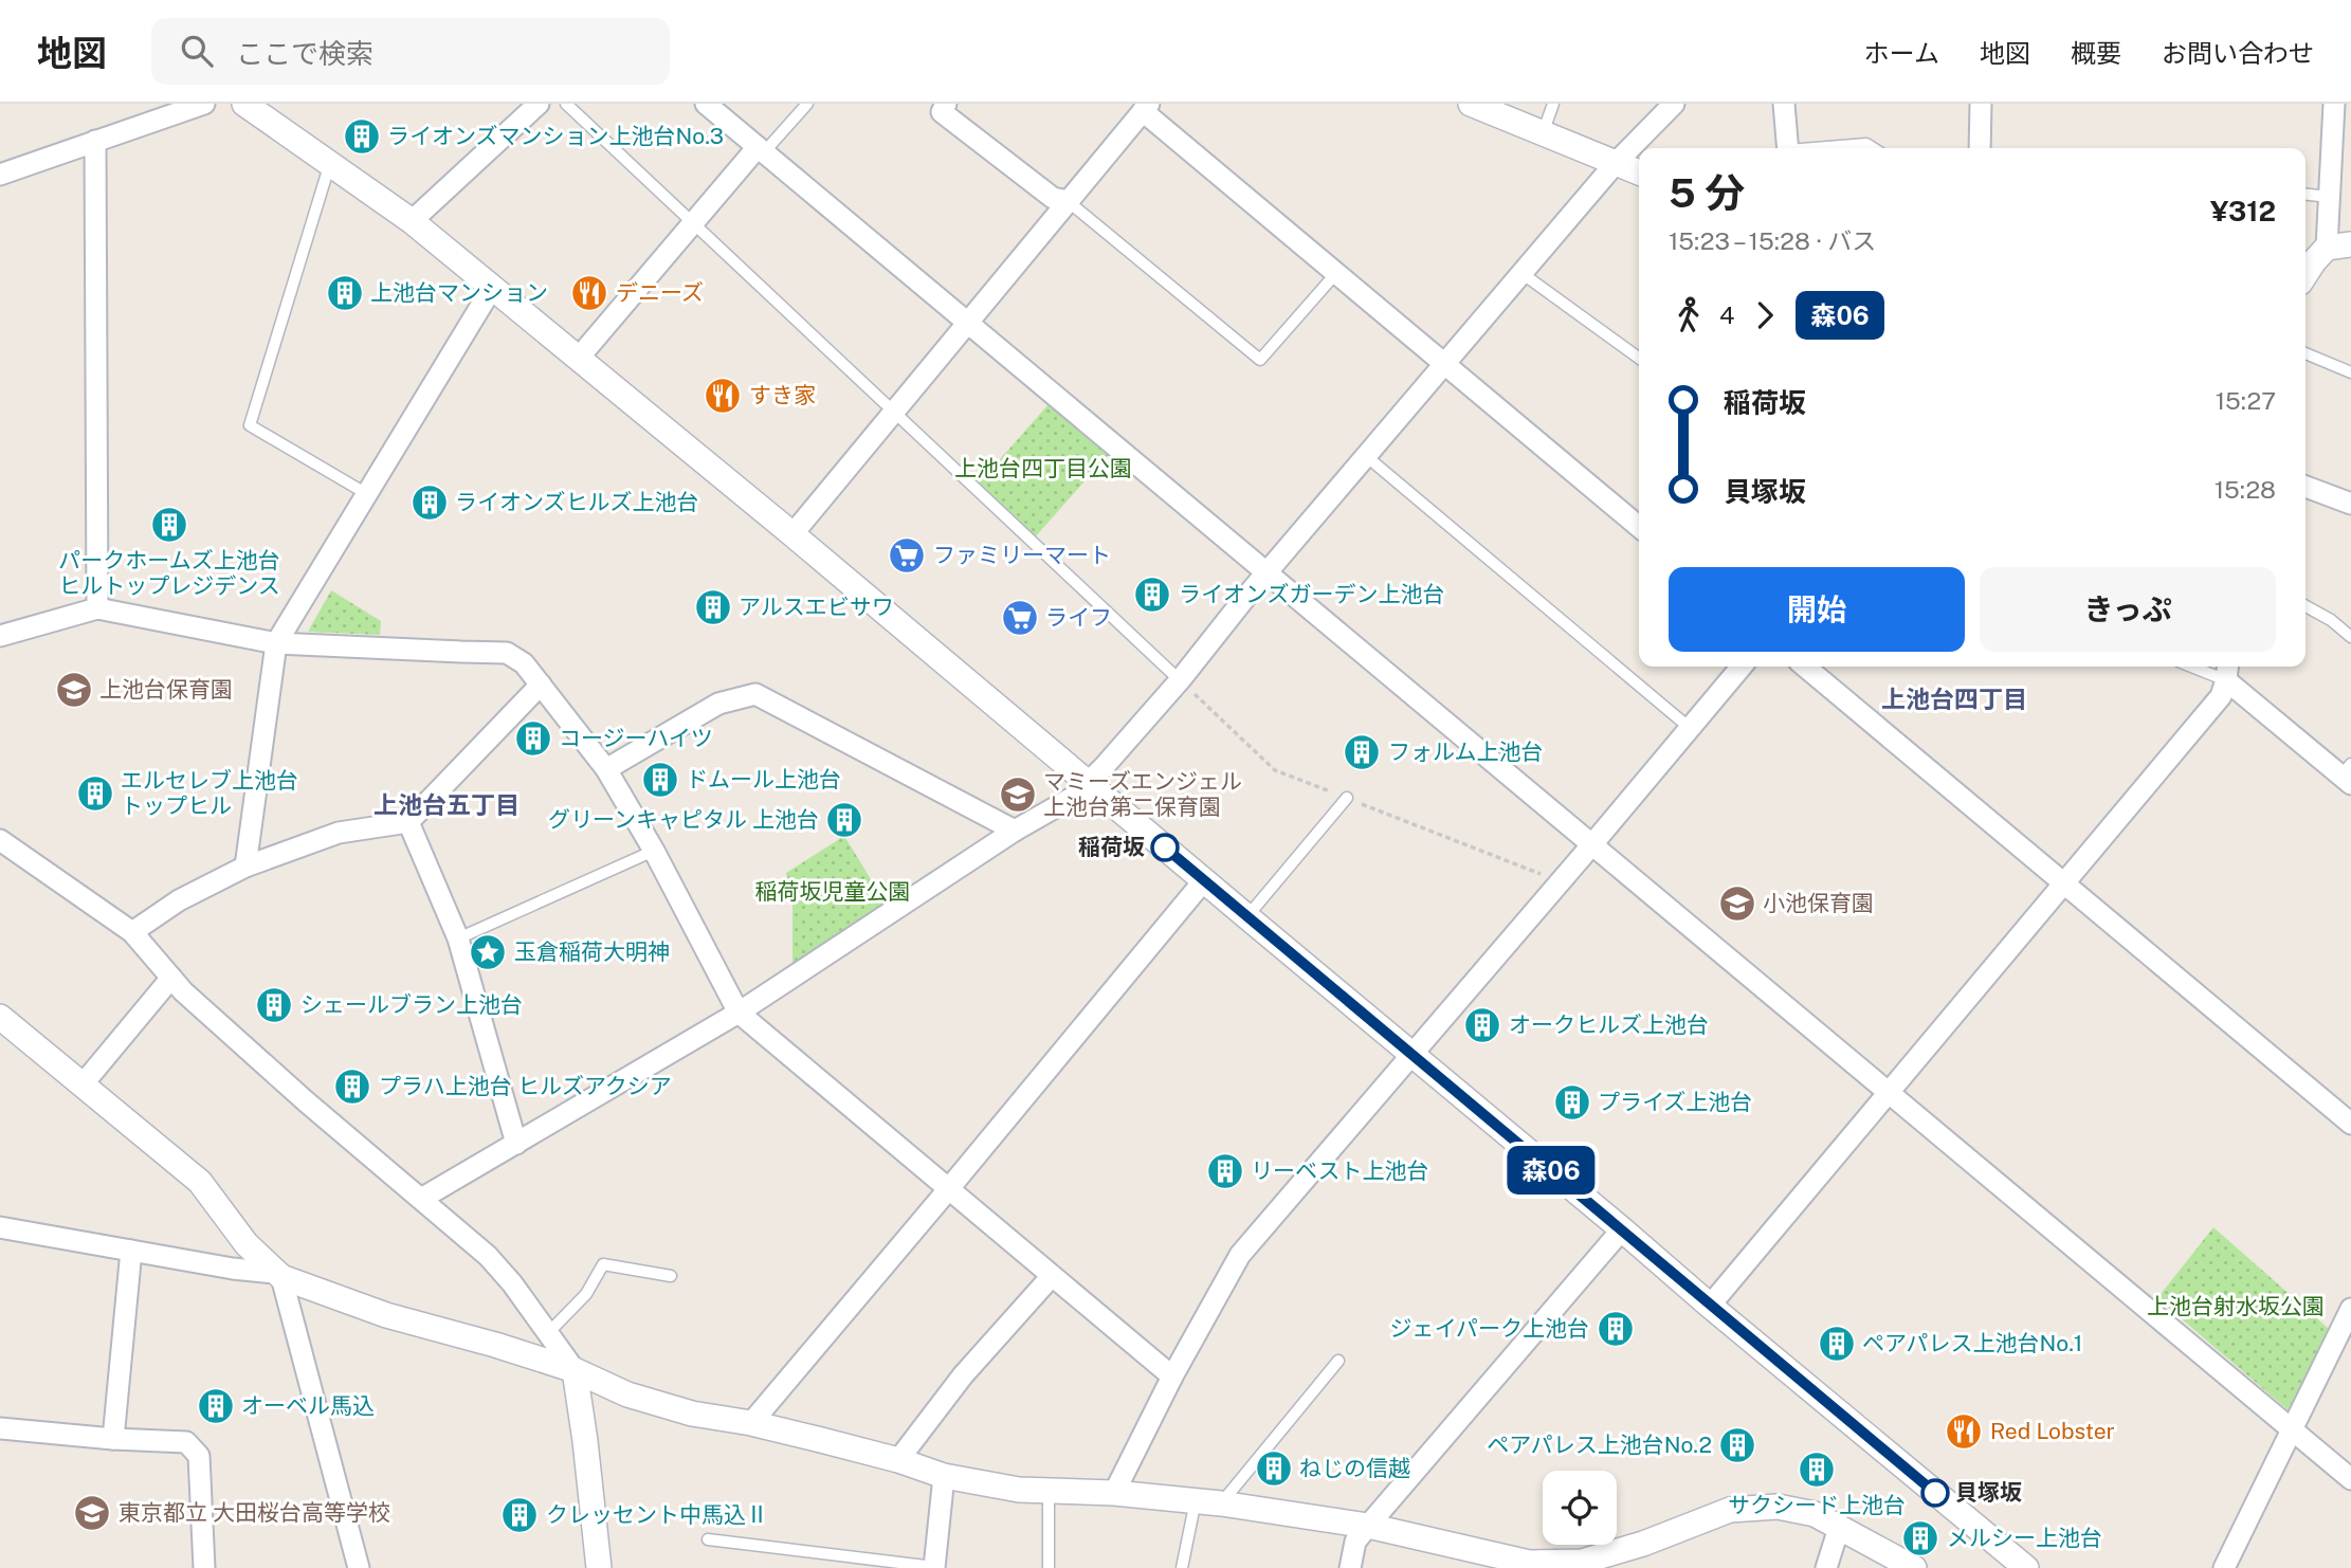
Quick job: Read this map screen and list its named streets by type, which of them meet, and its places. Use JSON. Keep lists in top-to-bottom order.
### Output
{
  "districts": ["上池台四丁目", "上池台五丁目"],
  "parks": ["上池台四丁目公園", "稲荷坂児童公園", "上池台射水坂公園"],
  "places": {
    "building": [
      "ライオンズマンション上池台No.3",
      "上池台マンション",
      "ライオンズヒルズ上池台",
      "パークホームズ上池台 ヒルトップレジデンス",
      "ライオンズガーデン上池台",
      "アルスエビサワ",
      "コージーハイツ",
      "フォルム上池台",
      "ドムール上池台",
      "エルセレブ上池台 トップヒル",
      "グリーンキャピタル 上池台",
      "シェールブラン上池台",
      "オークヒルズ上池台",
      "プラハ上池台 ヒルズアクシア",
      "プライズ上池台",
      "リーベスト上池台",
      "ジェイパーク上池台",
      "ペアパレス上池台No.1",
      "オーベル馬込",
      "ペアパレス上池台No.2",
      "ねじの信越",
      "サクシード上池台",
      "クレッセント中馬込Ⅱ",
      "メルシー上池台"
    ],
    "restaurant": ["デニーズ", "すき家", "Red Lobster"],
    "supermarket": ["ファミリーマート", "ライフ"],
    "school or university": [
      "上池台保育園",
      "マミーズエンジェル 上池台第二保育園",
      "小池保育園",
      "東京都立 大田桜台高等学校"
    ],
    "other": ["稲荷坂", "貝塚坂"],
    "place": ["玉倉稲荷大明神"]
  },
  "lines": ["bus line 森06"],
  "page": {
    "header": "地図",
    "search": "ここで検索",
    "nav": [
      "ホーム",
      "地図",
      "概要",
      "お問い合わせ"
    ],
    "on_map": "森06",
    "heading": ["5 分", "15:23 – 15:28 · バス", "¥312"],
    "legs": ["4", "森06"],
    "list": [
      {
        "name": "稲荷坂",
        "value": "15:27"
      },
      {
        "name": "貝塚坂",
        "value": "15:28"
      }
    ],
    "buttons": ["開始", "きっぷ"]
  }
}
